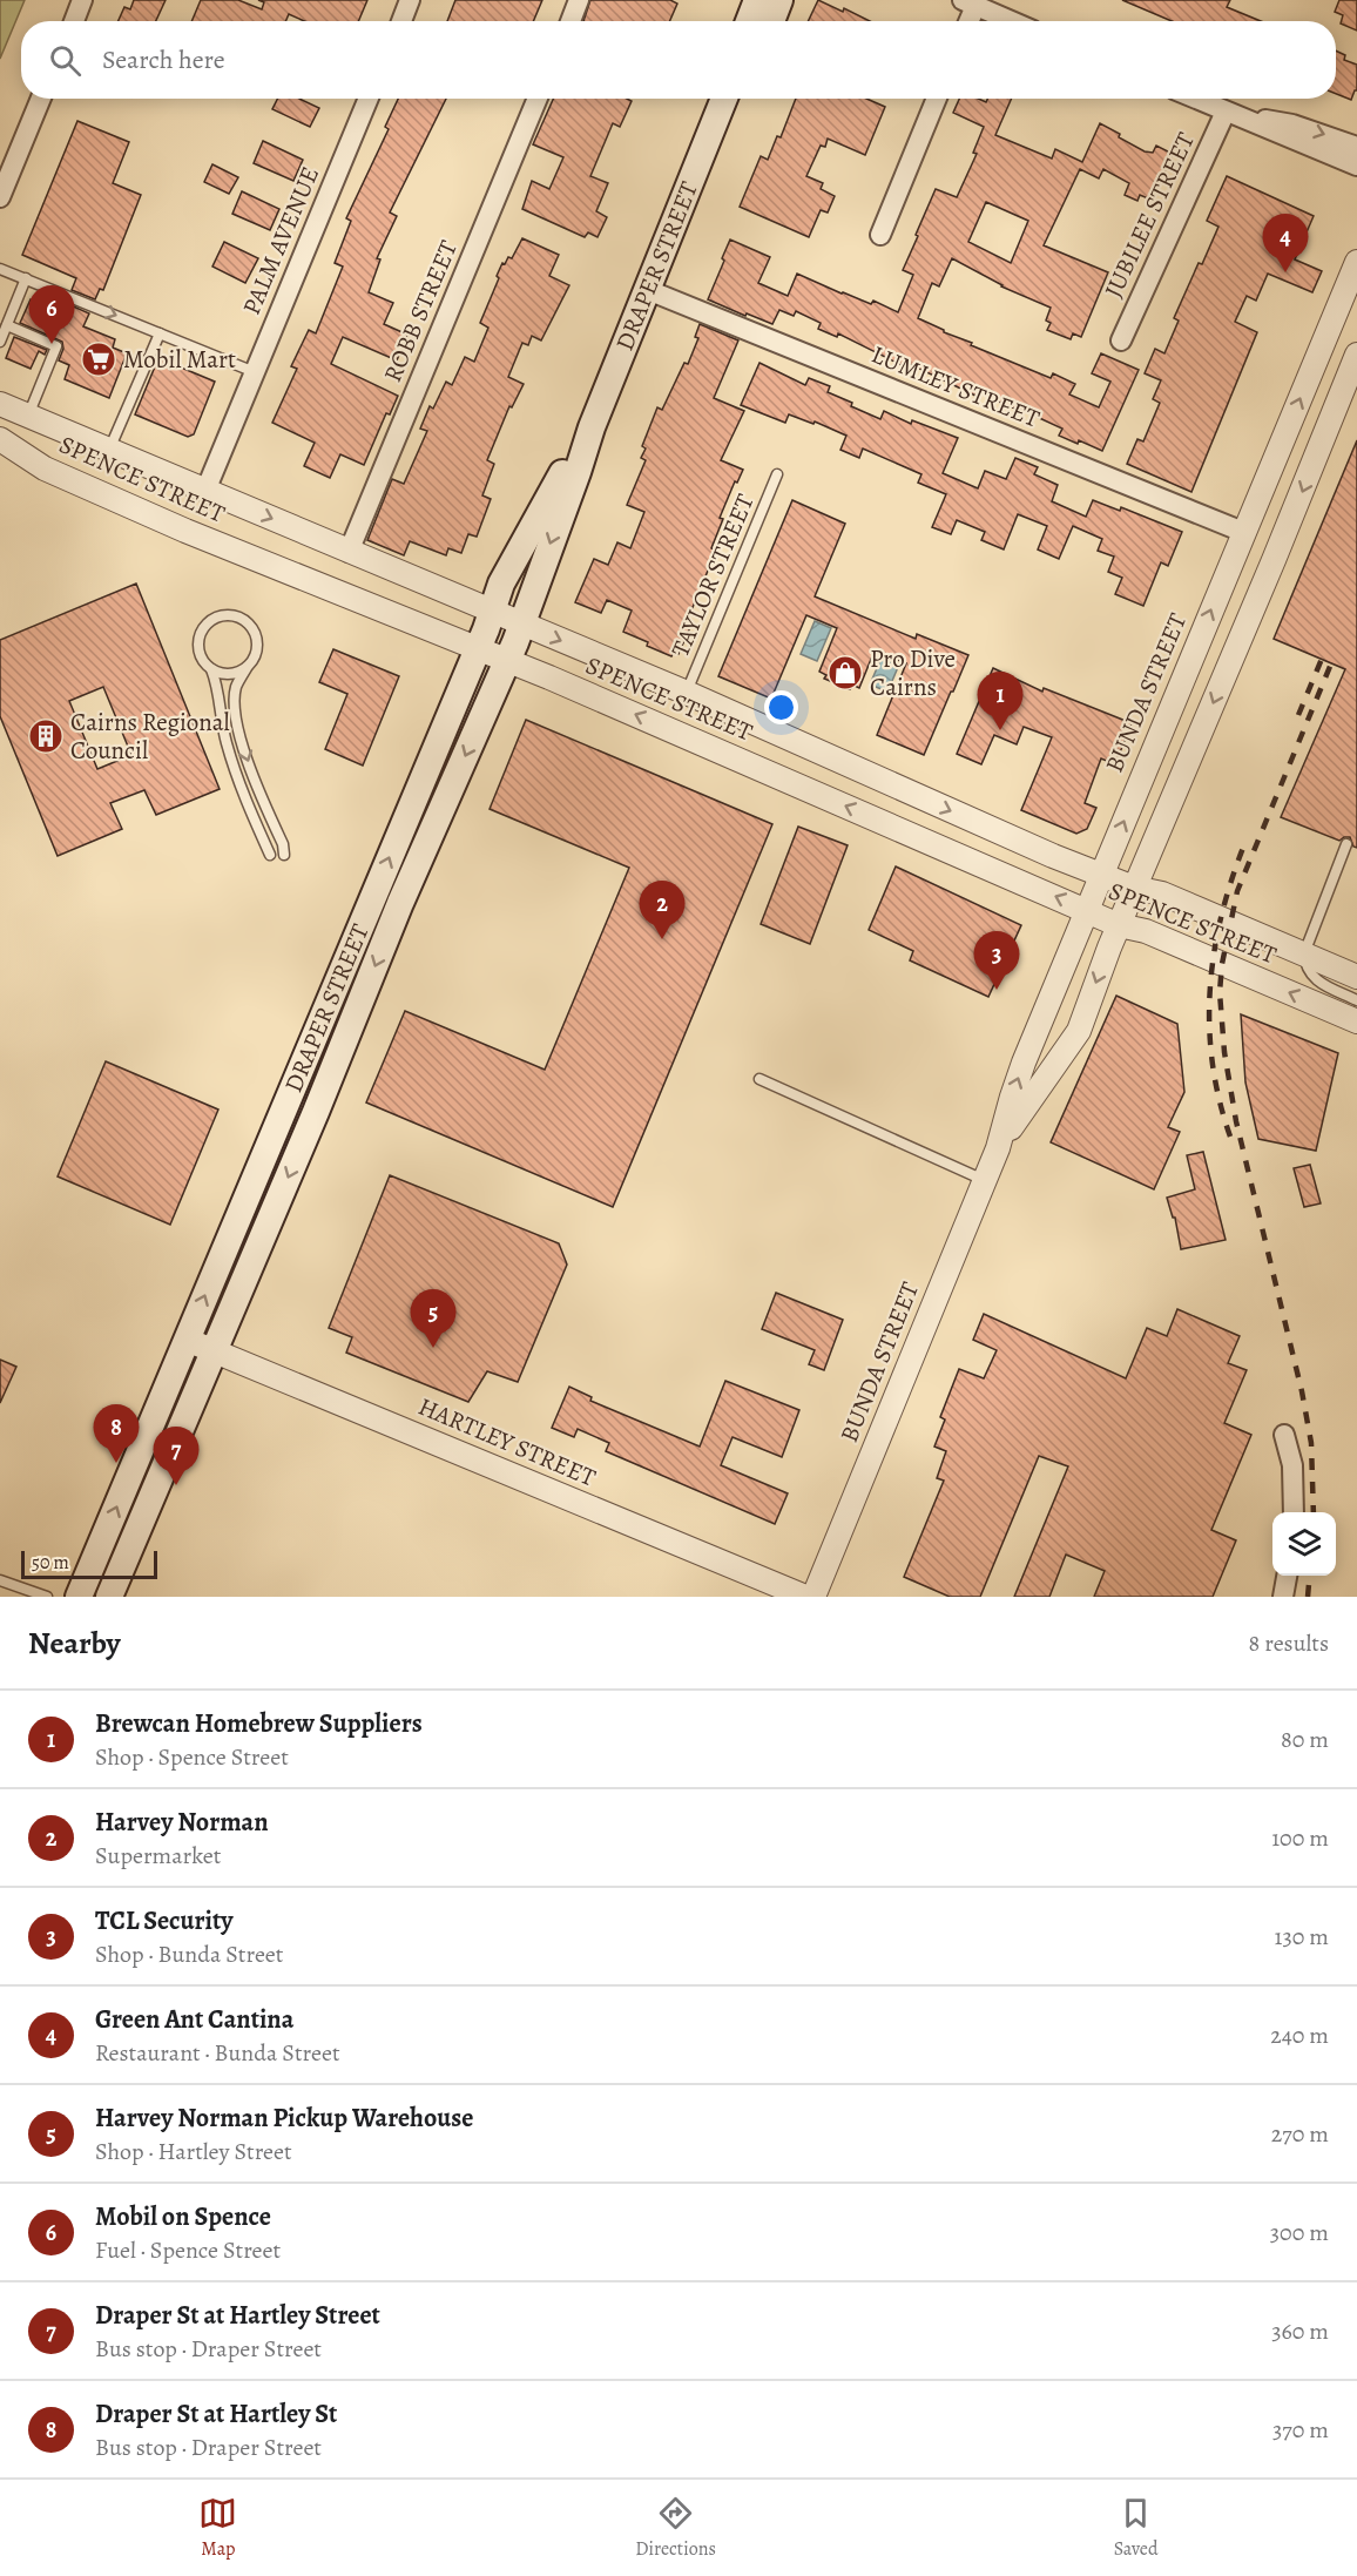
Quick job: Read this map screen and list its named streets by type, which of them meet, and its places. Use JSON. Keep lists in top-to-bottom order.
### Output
{
  "streets": {
    "main road": ["DRAPER STREET"],
    "street": [
      "JUBILEE STREET",
      "PALM AVENUE",
      "ROBB STREET",
      "LUMLEY STREET",
      "SPENCE STREET",
      "BUNDA STREET",
      "HARTLEY STREET"
    ],
    "lane": ["TAYLOR STREET"]
  },
  "crossings": [
    ["PALM AVENUE", "SPENCE STREET"],
    ["DRAPER STREET", "LUMLEY STREET"],
    ["DRAPER STREET", "SPENCE STREET"],
    ["DRAPER STREET", "HARTLEY STREET"],
    ["ROBB STREET", "SPENCE STREET"],
    ["LUMLEY STREET", "BUNDA STREET"],
    ["SPENCE STREET", "TAYLOR STREET"],
    ["SPENCE STREET", "BUNDA STREET"]
  ],
  "places": {
    "supermarket": ["Mobil Mart"],
    "shop": ["Pro Dive Cairns"],
    "building": ["Cairns Regional Council"]
  },
  "scale_bar": "50 m",
  "page": {
    "search": "Search here",
    "pins": [
      "4",
      "6",
      "1",
      "2",
      "3",
      "5",
      "8",
      "7"
    ],
    "scale": "50 m",
    "heading": ["Nearby", "8 results"],
    "list": [
      {
        "mark": "1",
        "name": "Brewcan Homebrew Suppliers",
        "note": "Shop · Spence Street",
        "value": "80 m"
      },
      {
        "mark": "2",
        "name": "Harvey Norman",
        "note": "Supermarket",
        "value": "100 m"
      },
      {
        "mark": "3",
        "name": "TCL Security",
        "note": "Shop · Bunda Street",
        "value": "130 m"
      },
      {
        "mark": "4",
        "name": "Green Ant Cantina",
        "note": "Restaurant · Bunda Street",
        "value": "240 m"
      },
      {
        "mark": "5",
        "name": "Harvey Norman Pickup Warehouse",
        "note": "Shop · Hartley Street",
        "value": "270 m"
      },
      {
        "mark": "6",
        "name": "Mobil on Spence",
        "note": "Fuel · Spence Street",
        "value": "300 m"
      },
      {
        "mark": "7",
        "name": "Draper St at Hartley Street",
        "note": "Bus stop · Draper Street",
        "value": "360 m"
      },
      {
        "mark": "8",
        "name": "Draper St at Hartley St",
        "note": "Bus stop · Draper Street",
        "value": "370 m"
      }
    ],
    "nav": ["Map", "Directions", "Saved"]
  }
}
